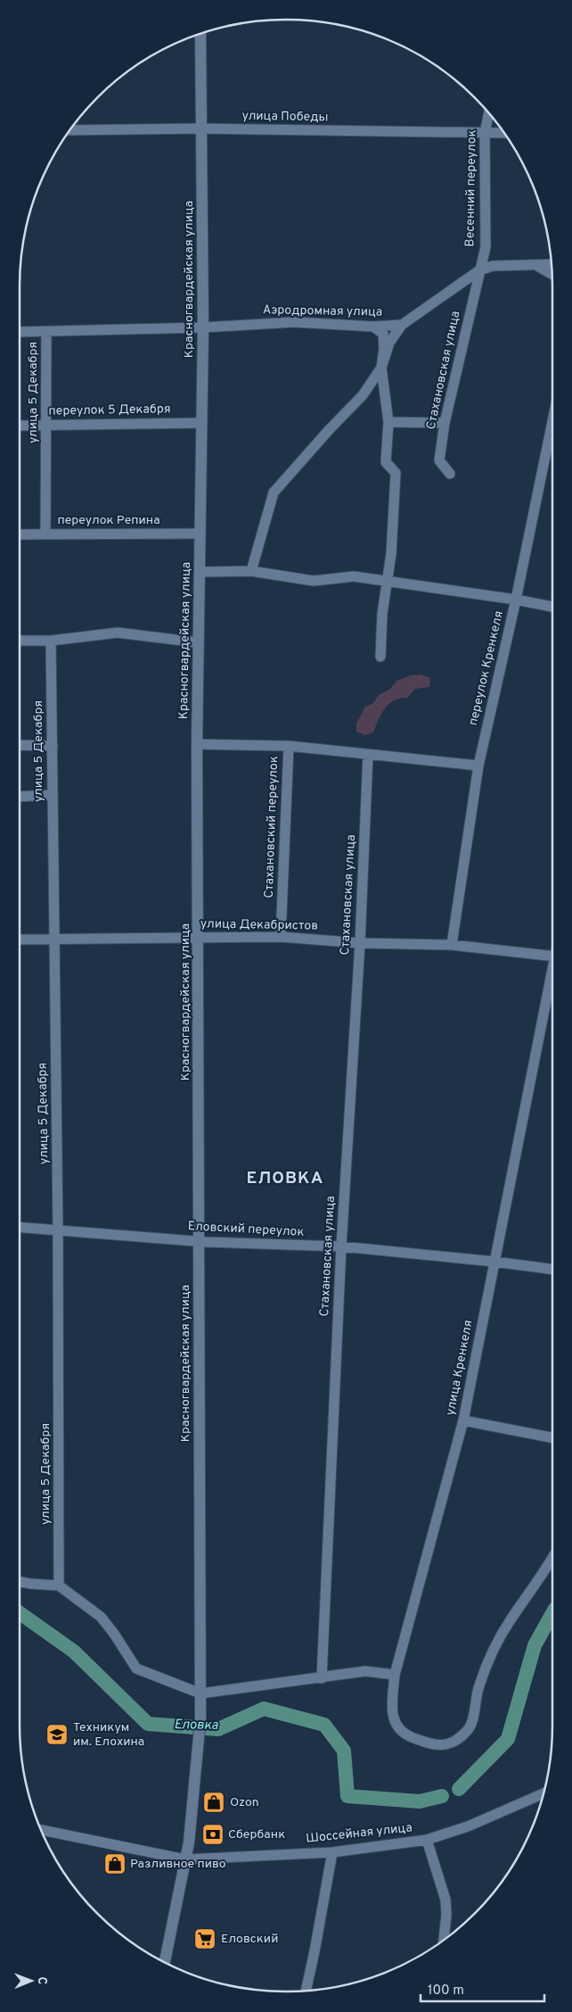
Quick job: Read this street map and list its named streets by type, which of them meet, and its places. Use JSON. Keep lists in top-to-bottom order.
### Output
{
  "streets": {
    "main road": ["Красногвардейская улица"],
    "street": [
      "улица Победы",
      "Весенний переулок",
      "Аэродромная улица",
      "Стахановская улица",
      "улица 5 Декабря",
      "переулок 5 Декабря",
      "переулок Репина",
      "переулок Кренкеля",
      "Стахановский переулок",
      "улица Декабристов",
      "Еловский переулок",
      "улица Кренкеля",
      "Шоссейная улица"
    ]
  },
  "crossings": [
    ["улица Победы", "Весенний переулок"],
    ["улица Победы", "Красногвардейская улица"],
    ["Весенний переулок", "Стахановская улица"],
    ["Красногвардейская улица", "Аэродромная улица"],
    ["Красногвардейская улица", "переулок 5 Декабря"],
    ["Красногвардейская улица", "переулок Репина"],
    ["Красногвардейская улица", "улица Декабристов"],
    ["Красногвардейская улица", "Еловский переулок"],
    ["Красногвардейская улица", "Шоссейная улица"],
    ["Аэродромная улица", "улица 5 Декабря"],
    ["Стахановская улица", "улица Декабристов"],
    ["Стахановская улица", "Еловский переулок"],
    ["улица 5 Декабря", "переулок 5 Декабря"],
    ["улица 5 Декабря", "переулок Репина"],
    ["улица 5 Декабря", "улица Декабристов"],
    ["улица 5 Декабря", "Еловский переулок"],
    ["переулок Кренкеля", "улица Декабристов"],
    ["Стахановский переулок", "улица Декабристов"],
    ["Еловский переулок", "улица Кренкеля"]
  ],
  "districts": ["ЕЛОВКА"],
  "water": ["Еловка"],
  "places": {
    "school or university": ["Техникум им. Елохина"],
    "shop": ["Ozon", "Разливное пиво"],
    "bank": ["Сбербанк"],
    "supermarket": ["Еловский"]
  },
  "scale_bar": "100 m",
  "north": "right"
}
